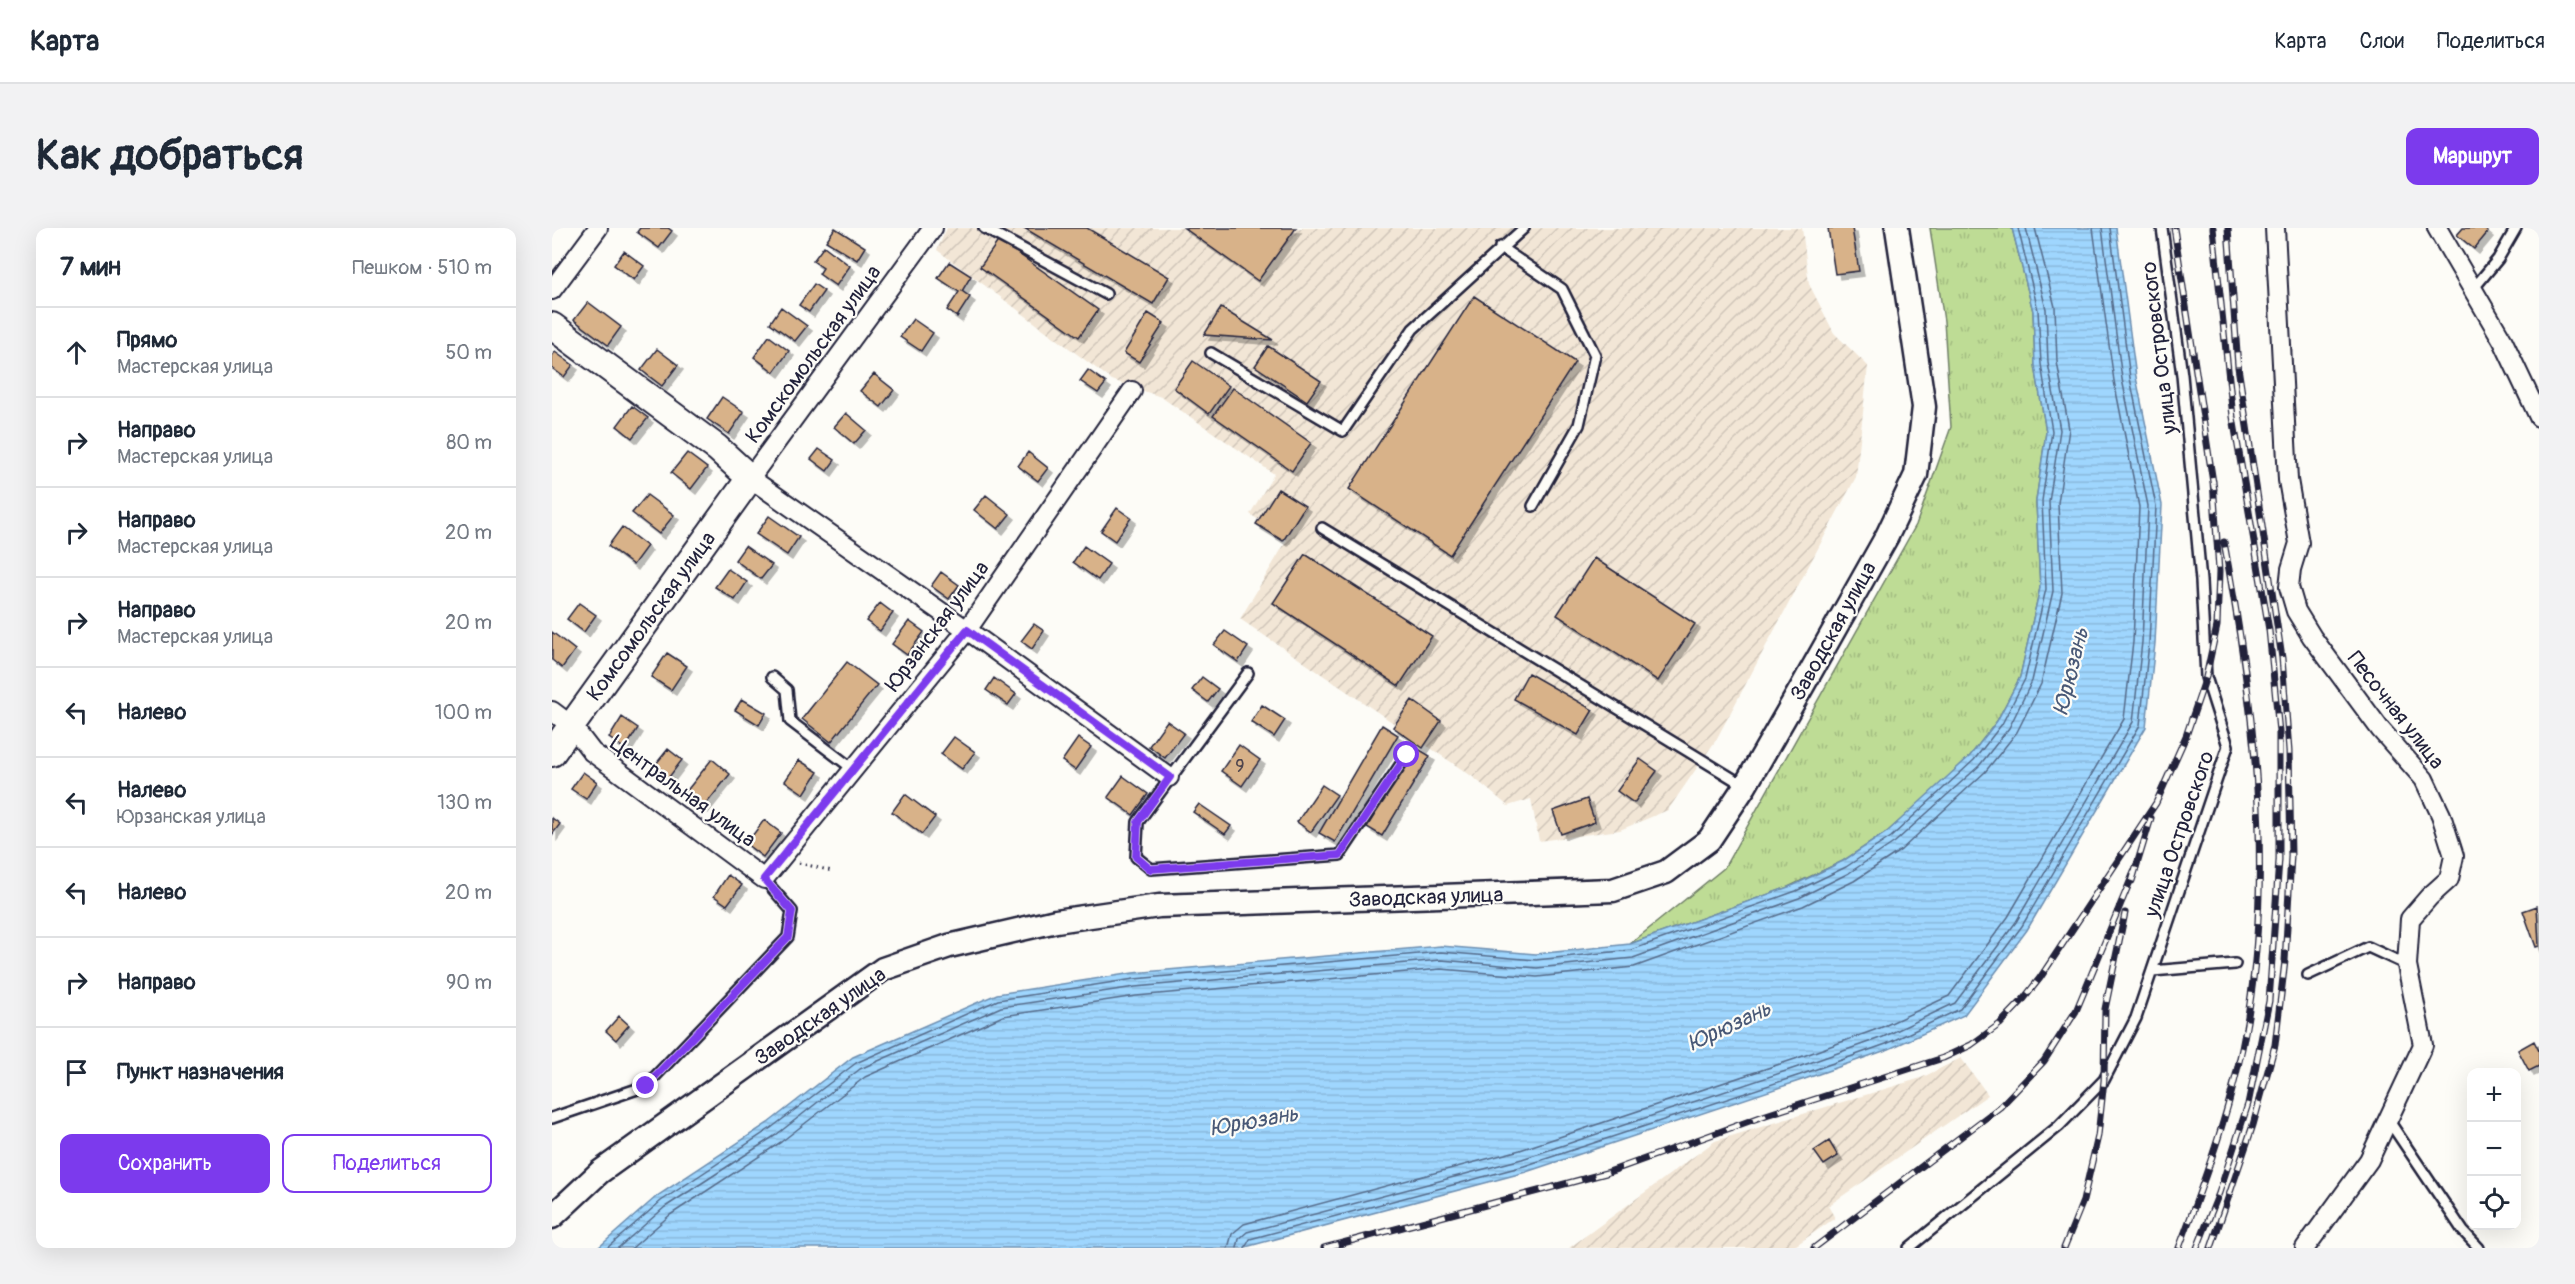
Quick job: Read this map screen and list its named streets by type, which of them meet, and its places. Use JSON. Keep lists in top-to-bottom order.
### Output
{
  "streets": {
    "main road": ["Комсомольская улица"],
    "street": [
      "Комскомольская улица",
      "Юрзанская улица",
      "Заводская улица",
      "Песочная улица",
      "Центральная улица"
    ],
    "lane": ["улица Островского"]
  },
  "crossings": [
    ["Комскомольская улица", "Комсомольская улица"],
    ["Комсомольская улица", "Центральная улица"],
    ["Юрзанская улица", "Центральная улица"]
  ],
  "water": ["Юрюзань"],
  "house_numbers": ["9"],
  "page": {
    "header": "Карта",
    "nav": ["Карта", "Слои", "Поделиться"],
    "buttons": [
      "Маршрут",
      ["Сохранить", "Поделиться"]
    ],
    "title": "Как добраться",
    "heading": ["7 мин", "Пешком · 510 m"],
    "list": [
      ["Прямо", "Мастерская улица", "50 m"],
      ["Направо", "Мастерская улица", "80 m"],
      ["Направо", "Мастерская улица", "20 m"],
      ["Направо", "Мастерская улица", "20 m"],
      ["Налево", "100 m"],
      ["Налево", "Юрзанская улица", "130 m"],
      ["Налево", "20 m"],
      ["Направо", "90 m"],
      "Пункт назначения"
    ],
    "map_buttons": ["+", "−"]
  }
}
